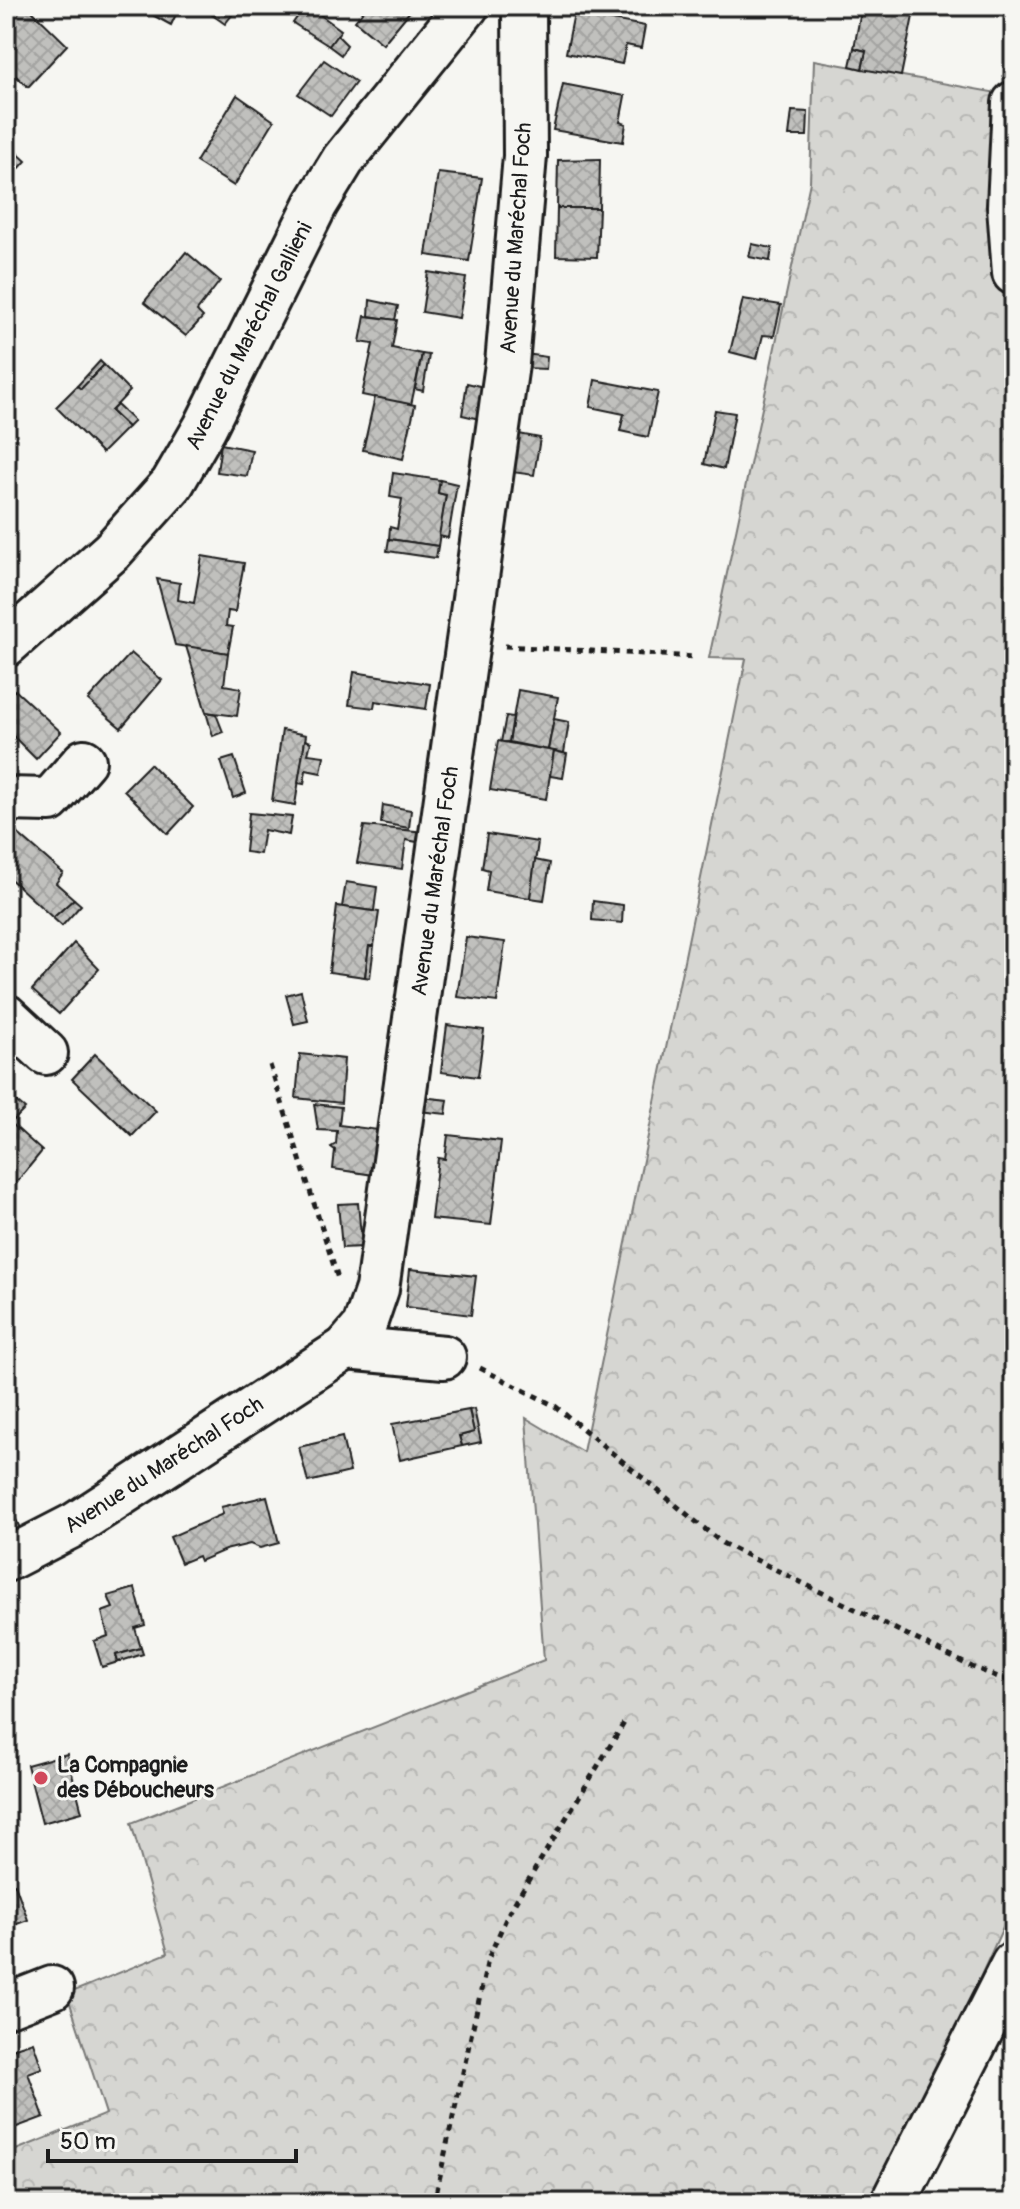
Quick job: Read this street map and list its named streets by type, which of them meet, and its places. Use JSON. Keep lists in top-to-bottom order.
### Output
{
  "streets": {
    "street": ["Avenue du Maréchal Foch", "Avenue du Maréchal Gallieni"]
  },
  "places": ["La Compagnie des Déboucheurs"],
  "scale_bar": "50 m"
}
